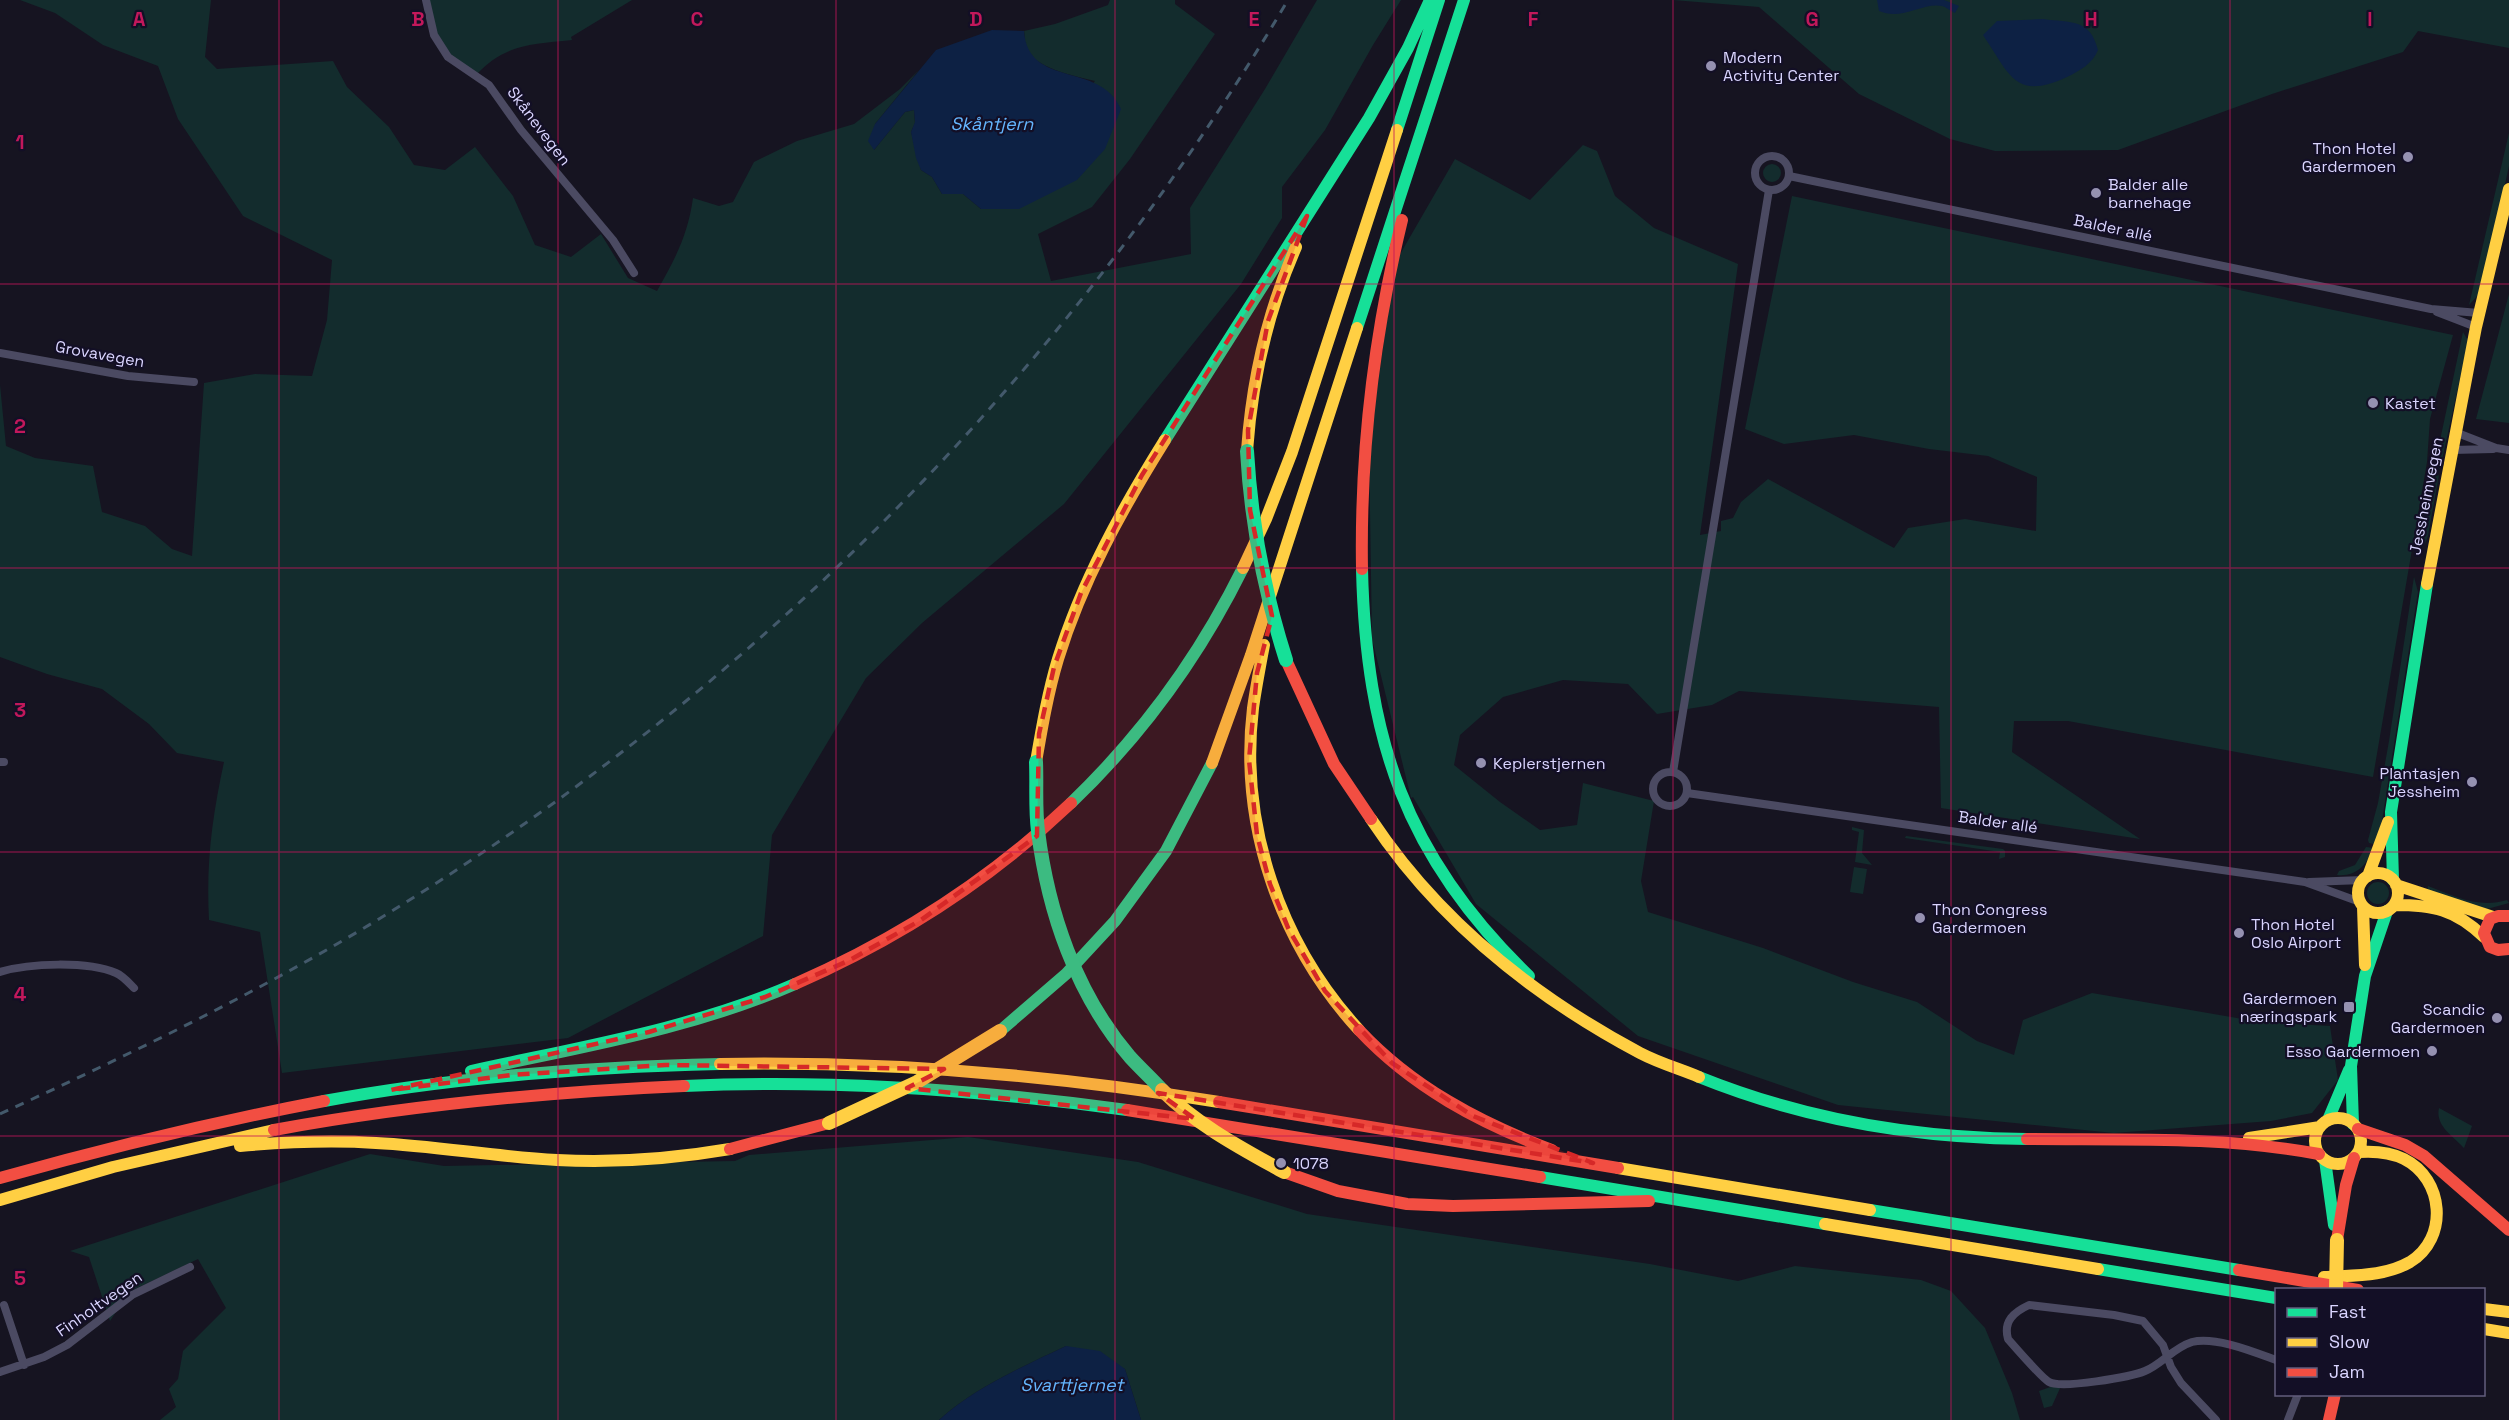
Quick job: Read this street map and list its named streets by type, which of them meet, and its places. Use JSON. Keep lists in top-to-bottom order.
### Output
{
  "streets": {
    "main road": ["Jessheimvegen"],
    "street": [
      "Skånevegen",
      "Balder allé",
      "Grovavegen",
      "Finholtvegen"
    ]
  },
  "crossings": [
    ["Balder allé", "Jessheimvegen"]
  ],
  "water": ["Skåntjern", "Svarttjernet"],
  "places": {
    "other": [
      "Modern Activity Center",
      "Thon Hotel Gardermoen",
      "Balder alle barnehage",
      "Kastet",
      "Keplerstjernen",
      "Plantasjen Jessheim",
      "Thon Congress Gardermoen",
      "Thon Hotel Oslo Airport",
      "Scandic Gardermoen",
      "Esso Gardermoen",
      "1078"
    ],
    "transit": ["Gardermoen næringspark"]
  },
  "legend": ["Fast", "Slow", "Jam"],
  "grid": {
    "columns": [
      "A",
      "B",
      "C",
      "D",
      "E",
      "F",
      "G",
      "H",
      "I"
    ],
    "rows": [
      "1",
      "2",
      "3",
      "4",
      "5"
    ]
  }
}
